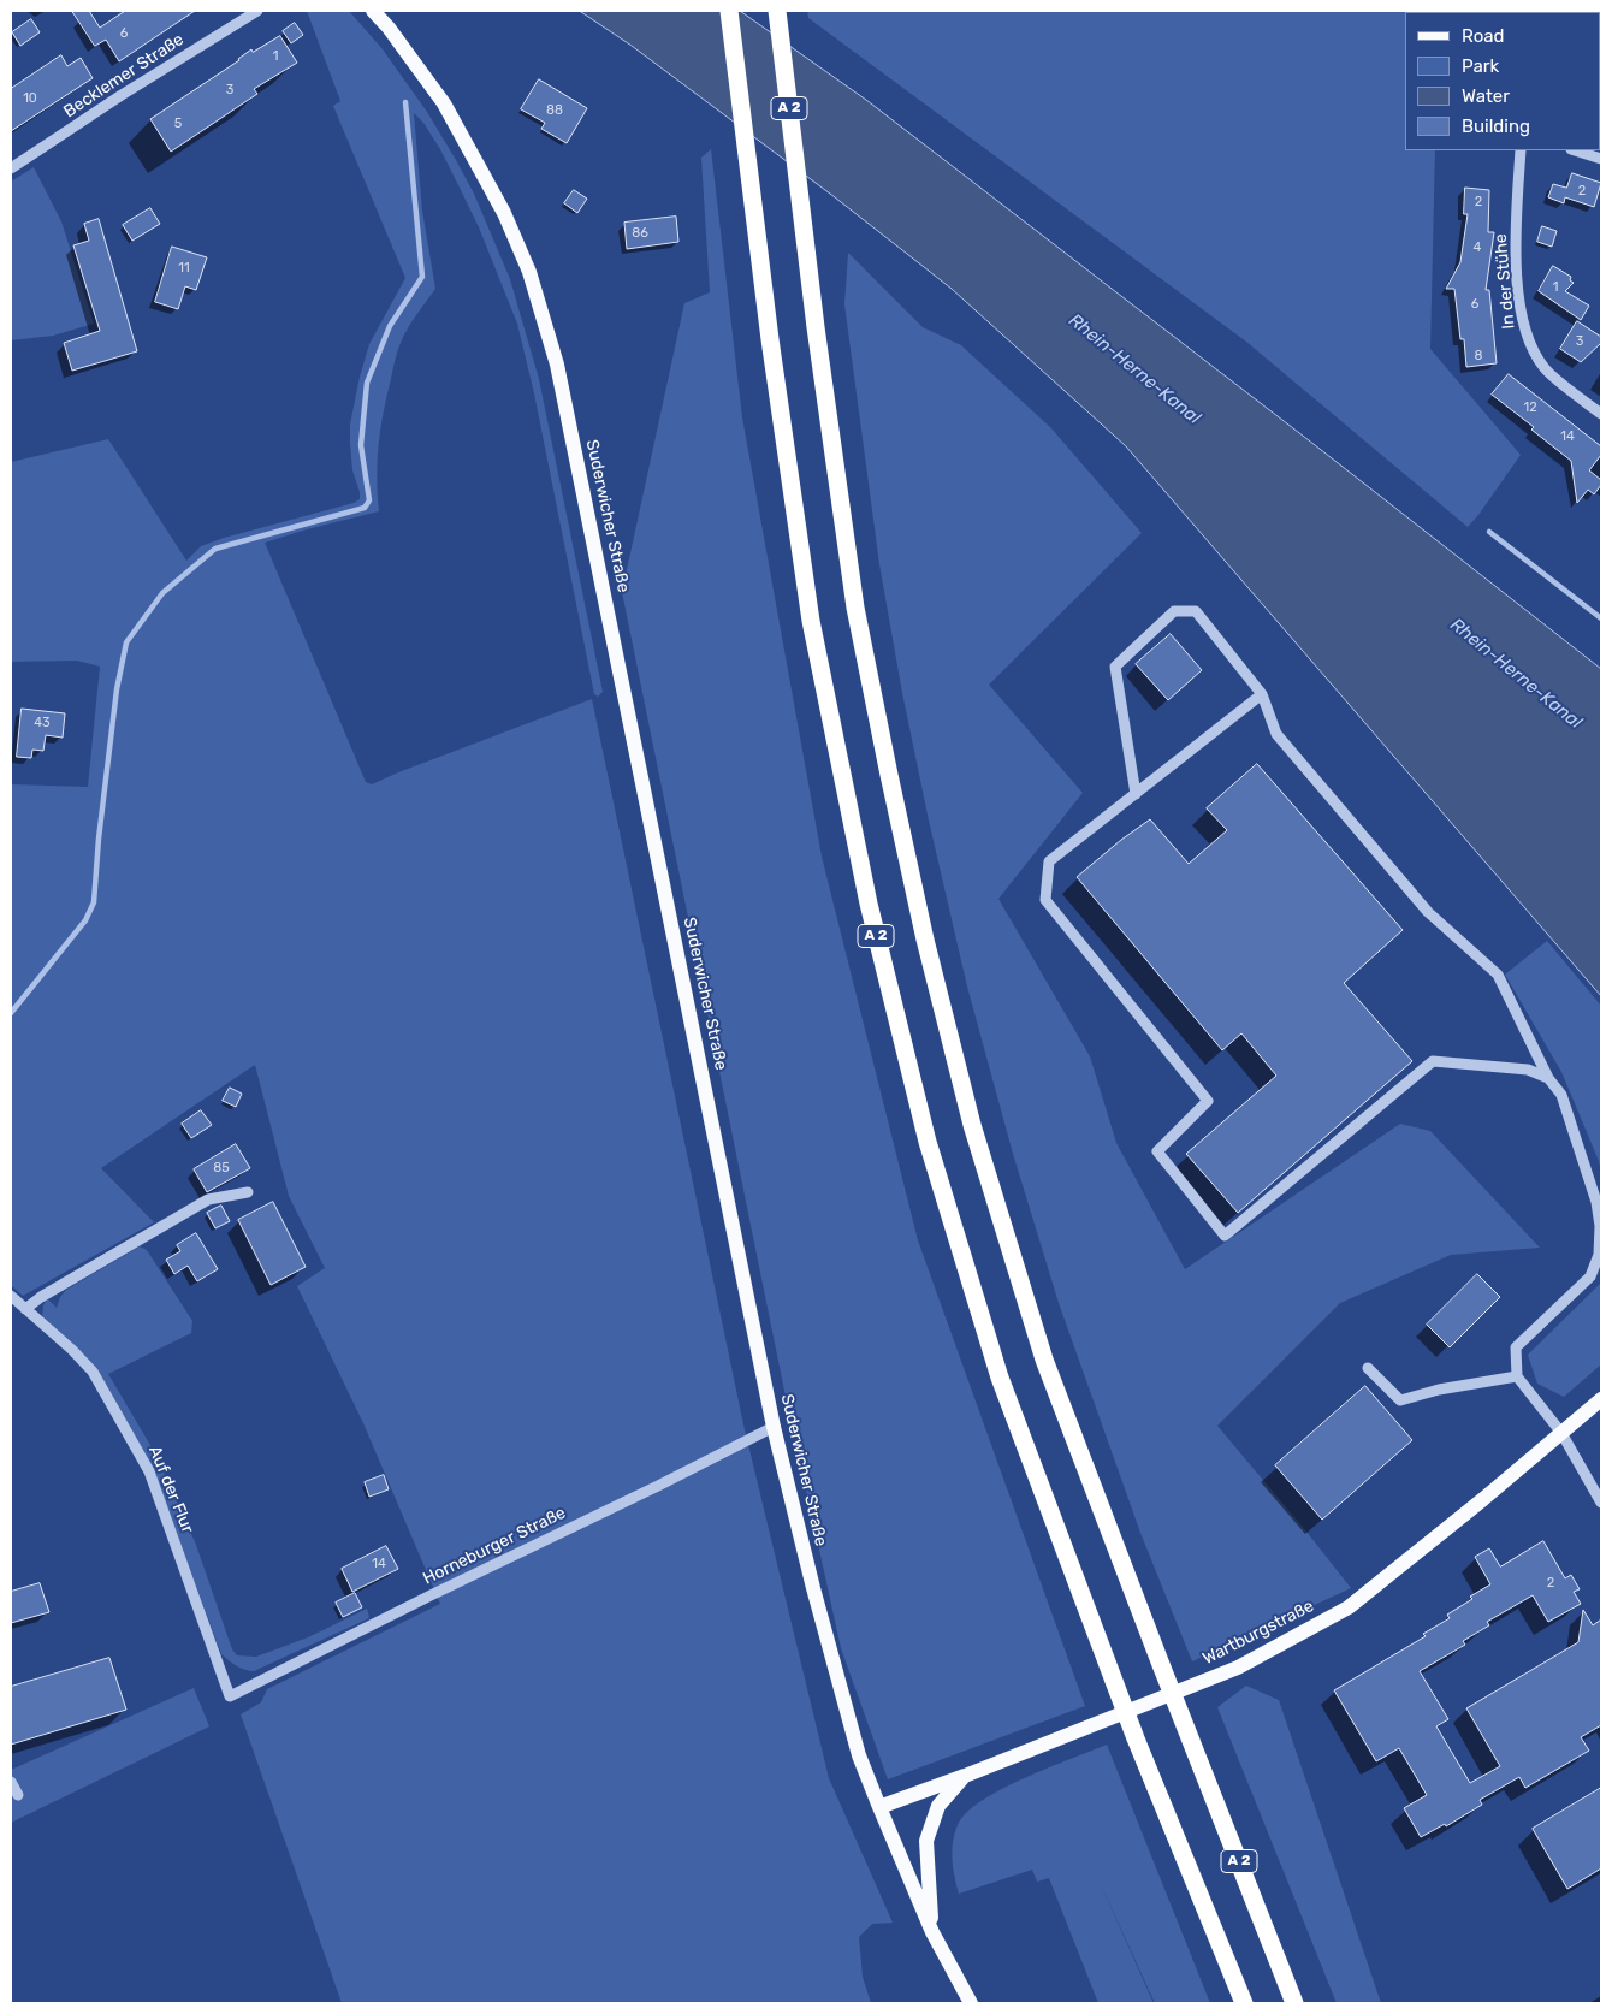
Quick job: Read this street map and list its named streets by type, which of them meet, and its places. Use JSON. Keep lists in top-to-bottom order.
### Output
{
  "streets": {
    "highway": ["A 2"],
    "main road": ["Suderwicher Straße", "Wartburgstraße"],
    "street": [
      "Becklemer Straße",
      "In der Stühe",
      "Auf der Flur",
      "Horneburger Straße"
    ]
  },
  "crossings": [
    ["Suderwicher Straße", "Horneburger Straße"],
    ["Suderwicher Straße", "Wartburgstraße"],
    ["Auf der Flur", "Horneburger Straße"]
  ],
  "water": ["Rhein-Herne-Kanal"],
  "house_numbers": [
    "6",
    "1",
    "3",
    "10",
    "88",
    "5",
    "2",
    "2",
    "86",
    "4",
    "11",
    "1",
    "6",
    "3",
    "8",
    "12",
    "14",
    "43",
    "85",
    "14",
    "2"
  ],
  "legend": [
    "Road",
    "Park",
    "Water",
    "Building"
  ]
}
